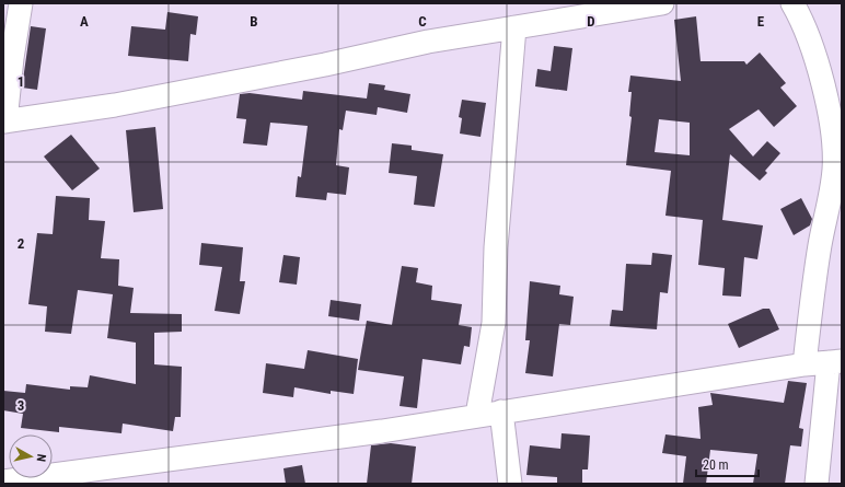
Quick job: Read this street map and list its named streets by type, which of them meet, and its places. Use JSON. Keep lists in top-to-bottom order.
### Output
{
  "scale_bar": "20 m",
  "north": "right",
  "grid": {
    "columns": [
      "A",
      "B",
      "C",
      "D",
      "E"
    ],
    "rows": ["1", "2", "3"]
  }
}
